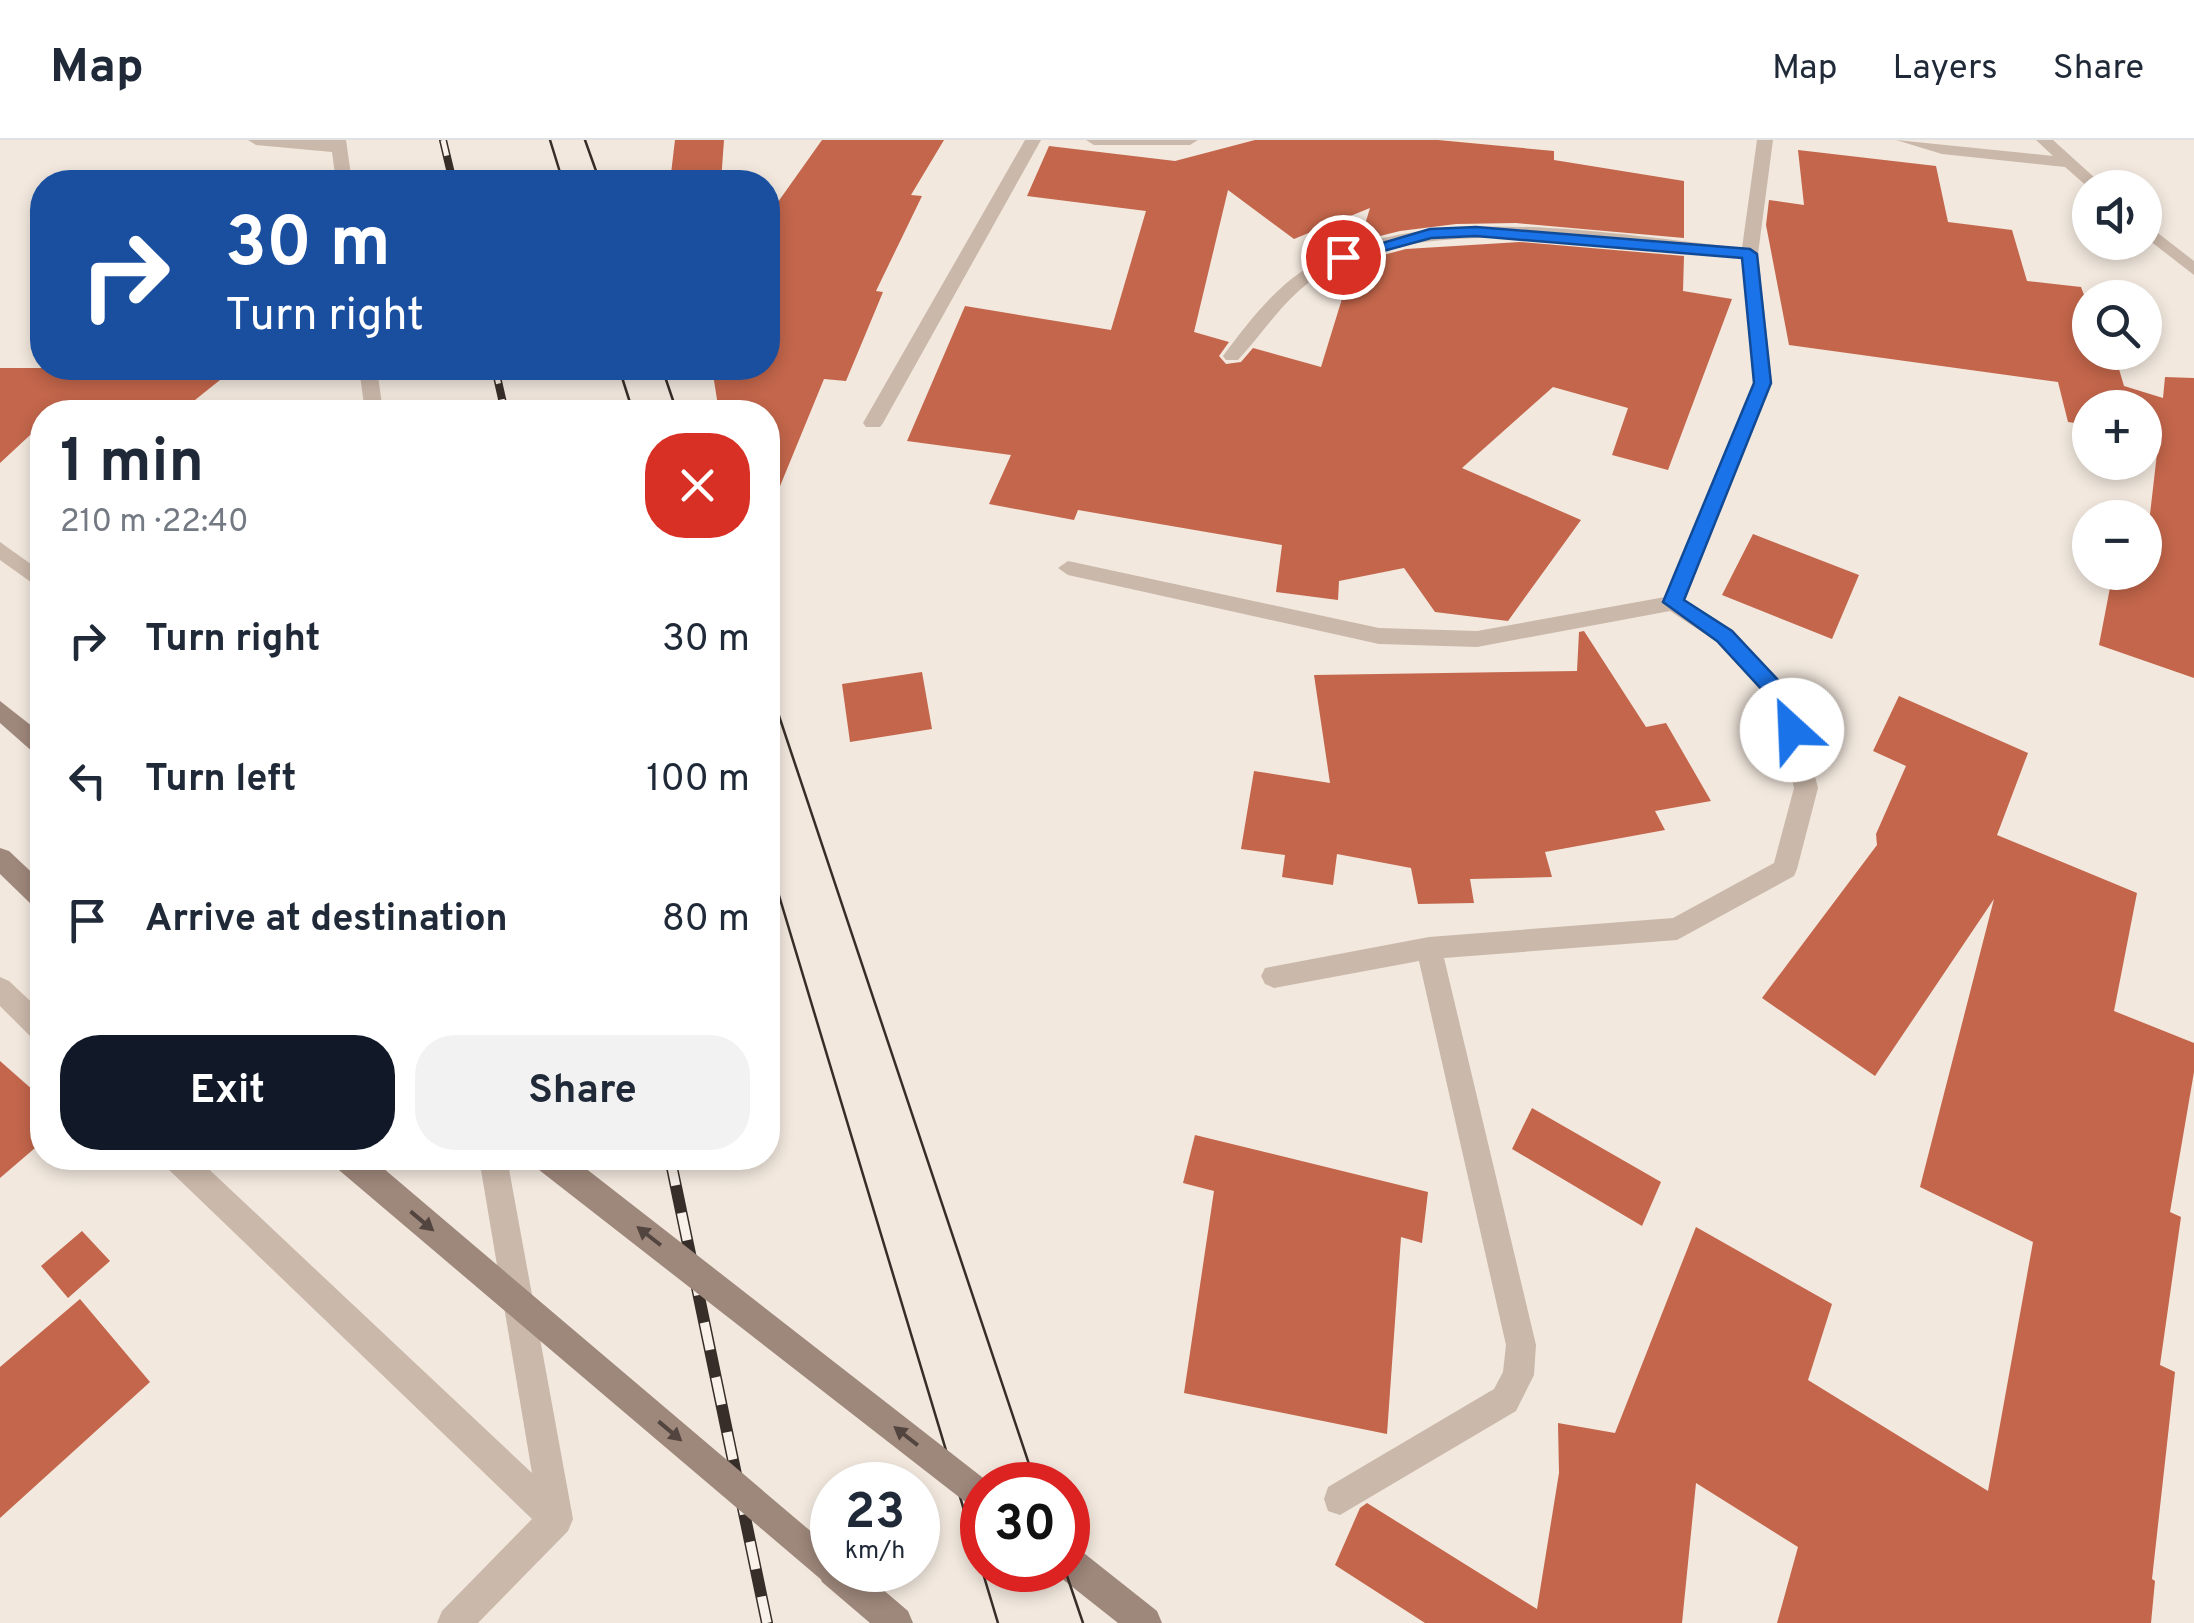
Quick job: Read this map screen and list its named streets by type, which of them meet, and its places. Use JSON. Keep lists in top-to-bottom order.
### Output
{
  "page": {
    "header": "Map",
    "nav": ["Map", "Layers", "Share"],
    "map_buttons": ["+", "−"],
    "turn": ["30 m", "Turn right"],
    "heading": ["1 min", "210 m · 22:40"],
    "list": [
      {
        "name": "Turn right",
        "value": "30 m"
      },
      {
        "name": "Turn left",
        "value": "100 m"
      },
      {
        "name": "Arrive at destination",
        "value": "80 m"
      }
    ],
    "buttons": ["Exit", "Share"],
    "speed": "23 km/h",
    "limit": "30"
  }
}
